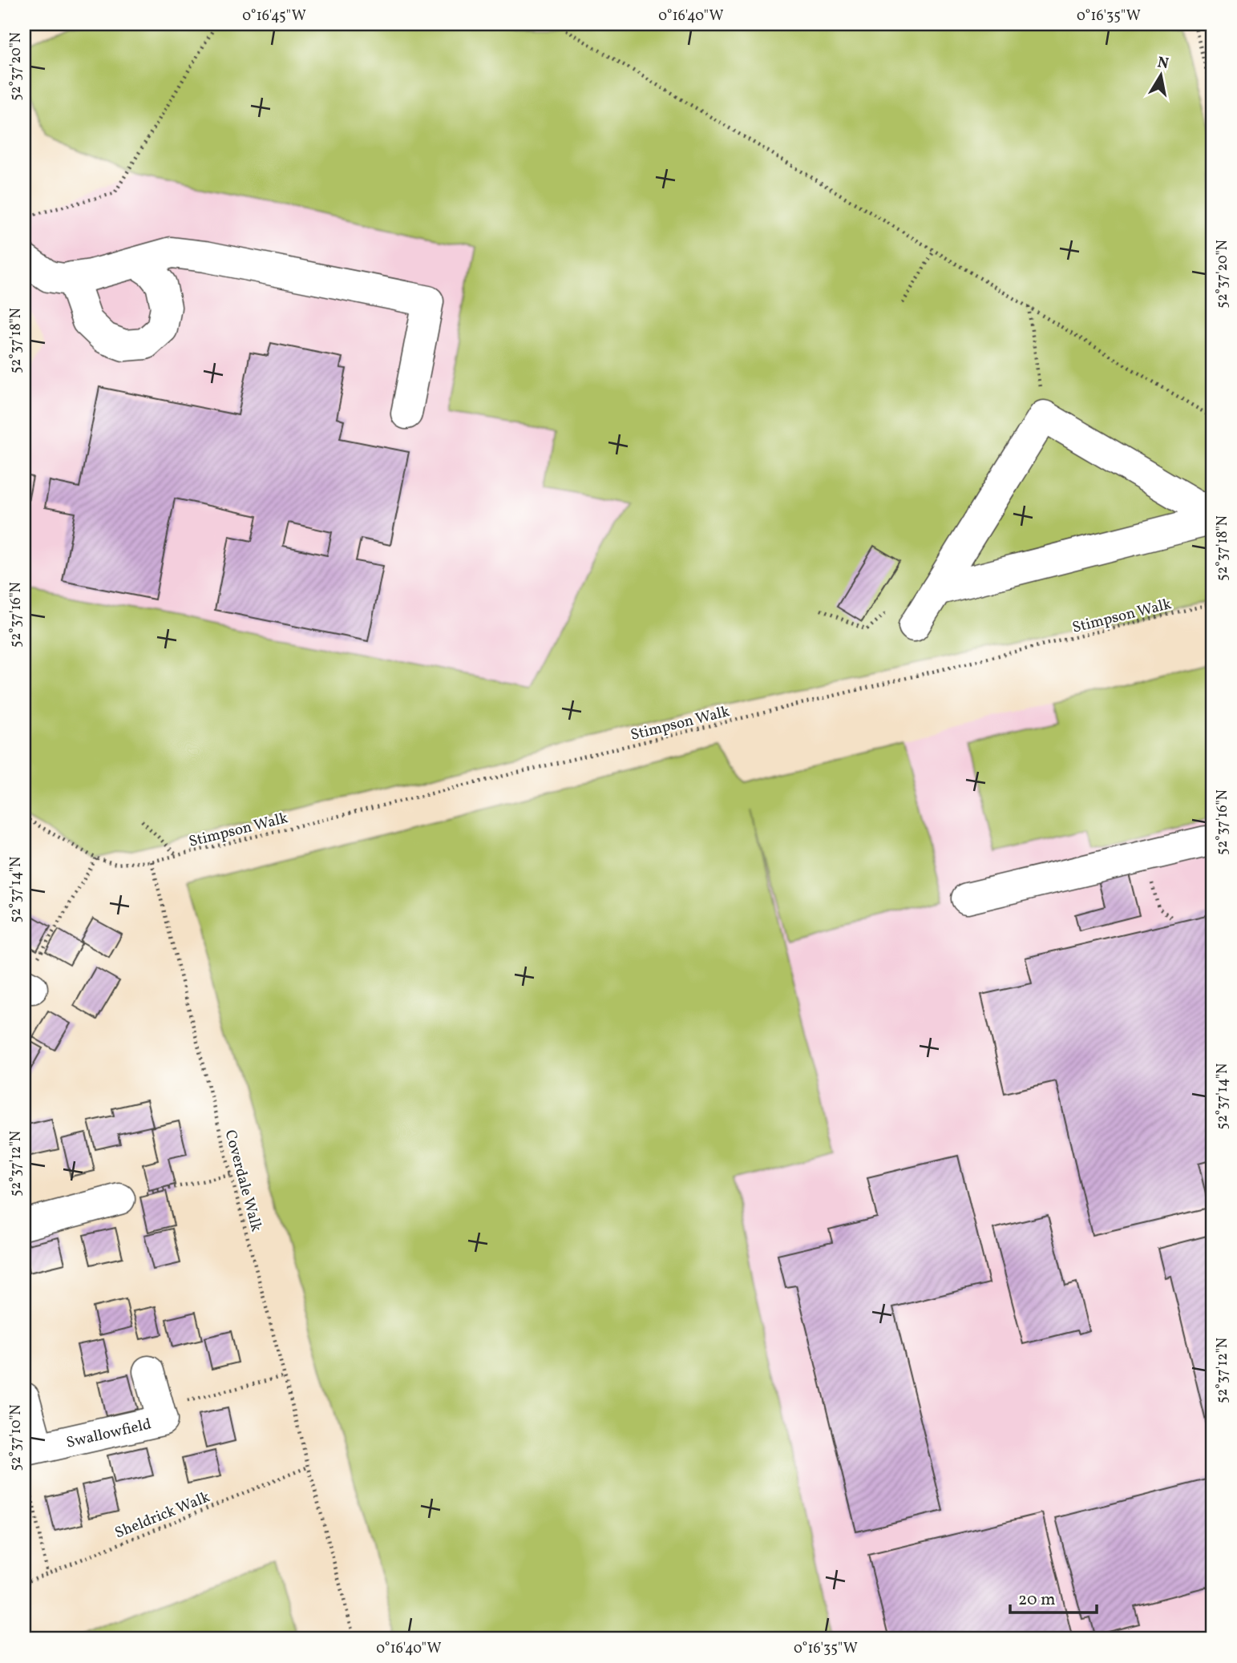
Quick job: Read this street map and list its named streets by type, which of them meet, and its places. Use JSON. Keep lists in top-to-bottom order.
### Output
{
  "streets": {
    "street": ["Swallowfield"],
    "path": ["Stimpson Walk", "Coverdale Walk", "Sheldrick Walk"]
  },
  "crossings": [
    ["Stimpson Walk", "Coverdale Walk"],
    ["Coverdale Walk", "Sheldrick Walk"]
  ],
  "scale_bar": "20 m",
  "north": "top",
  "coordinates": [
    "0°16'45\"W",
    "0°16'40\"W",
    "0°16'35\"W",
    "52°37'20\"N",
    "52°37'18\"N",
    "52°37'16\"N",
    "52°37'14\"N",
    "52°37'12\"N",
    "52°37'10\"N"
  ]
}
